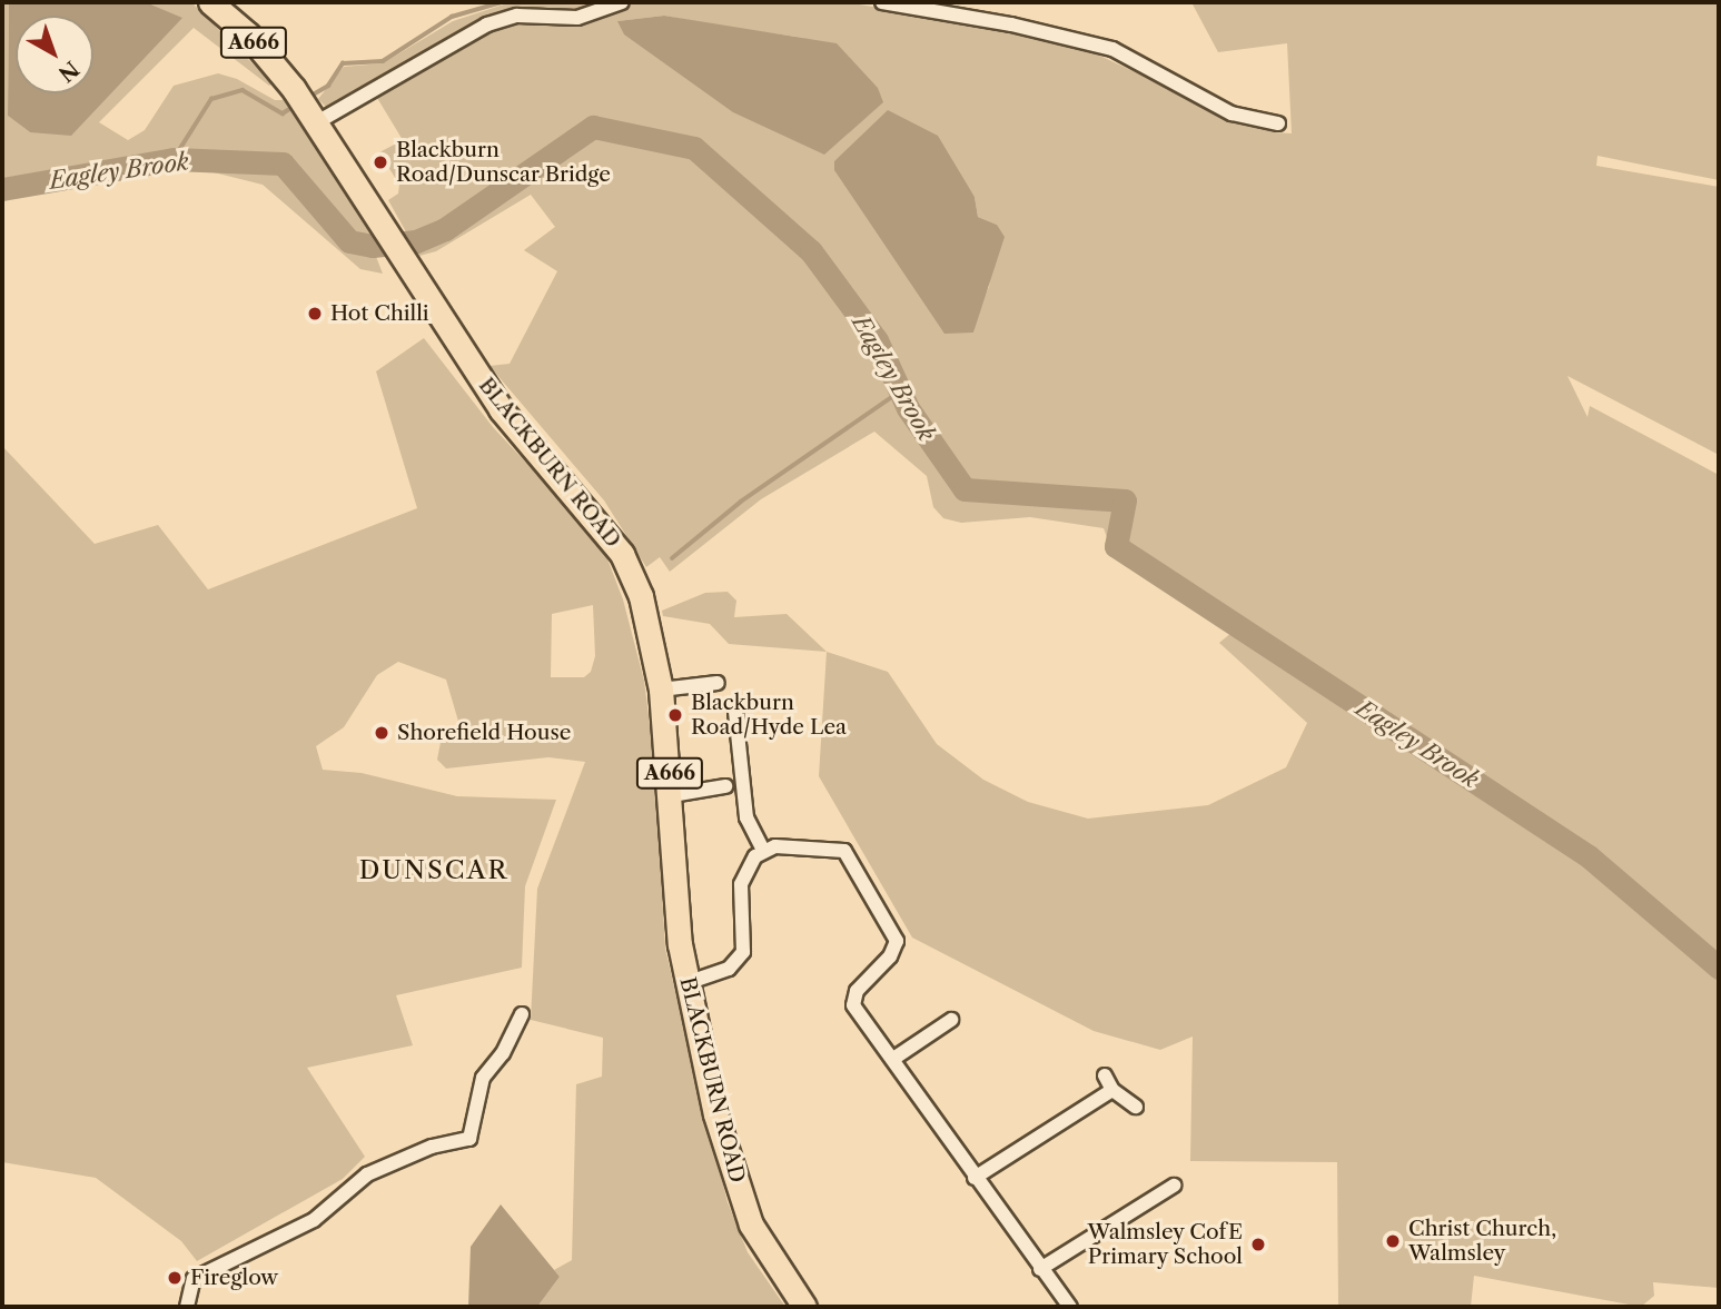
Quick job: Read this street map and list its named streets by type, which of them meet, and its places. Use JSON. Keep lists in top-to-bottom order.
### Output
{
  "streets": {
    "highway": ["A666", "BLACKBURN ROAD"]
  },
  "districts": ["DUNSCAR"],
  "water": ["Eagley Brook"],
  "places": [
    "Blackburn Road/Dunscar Bridge",
    "Hot Chilli",
    "Blackburn Road/Hyde Lea",
    "Shorefield House",
    "Christ Church, Walmsley",
    "Walmsley CofE Primary School",
    "Fireglow"
  ],
  "north": "bottom right"
}
